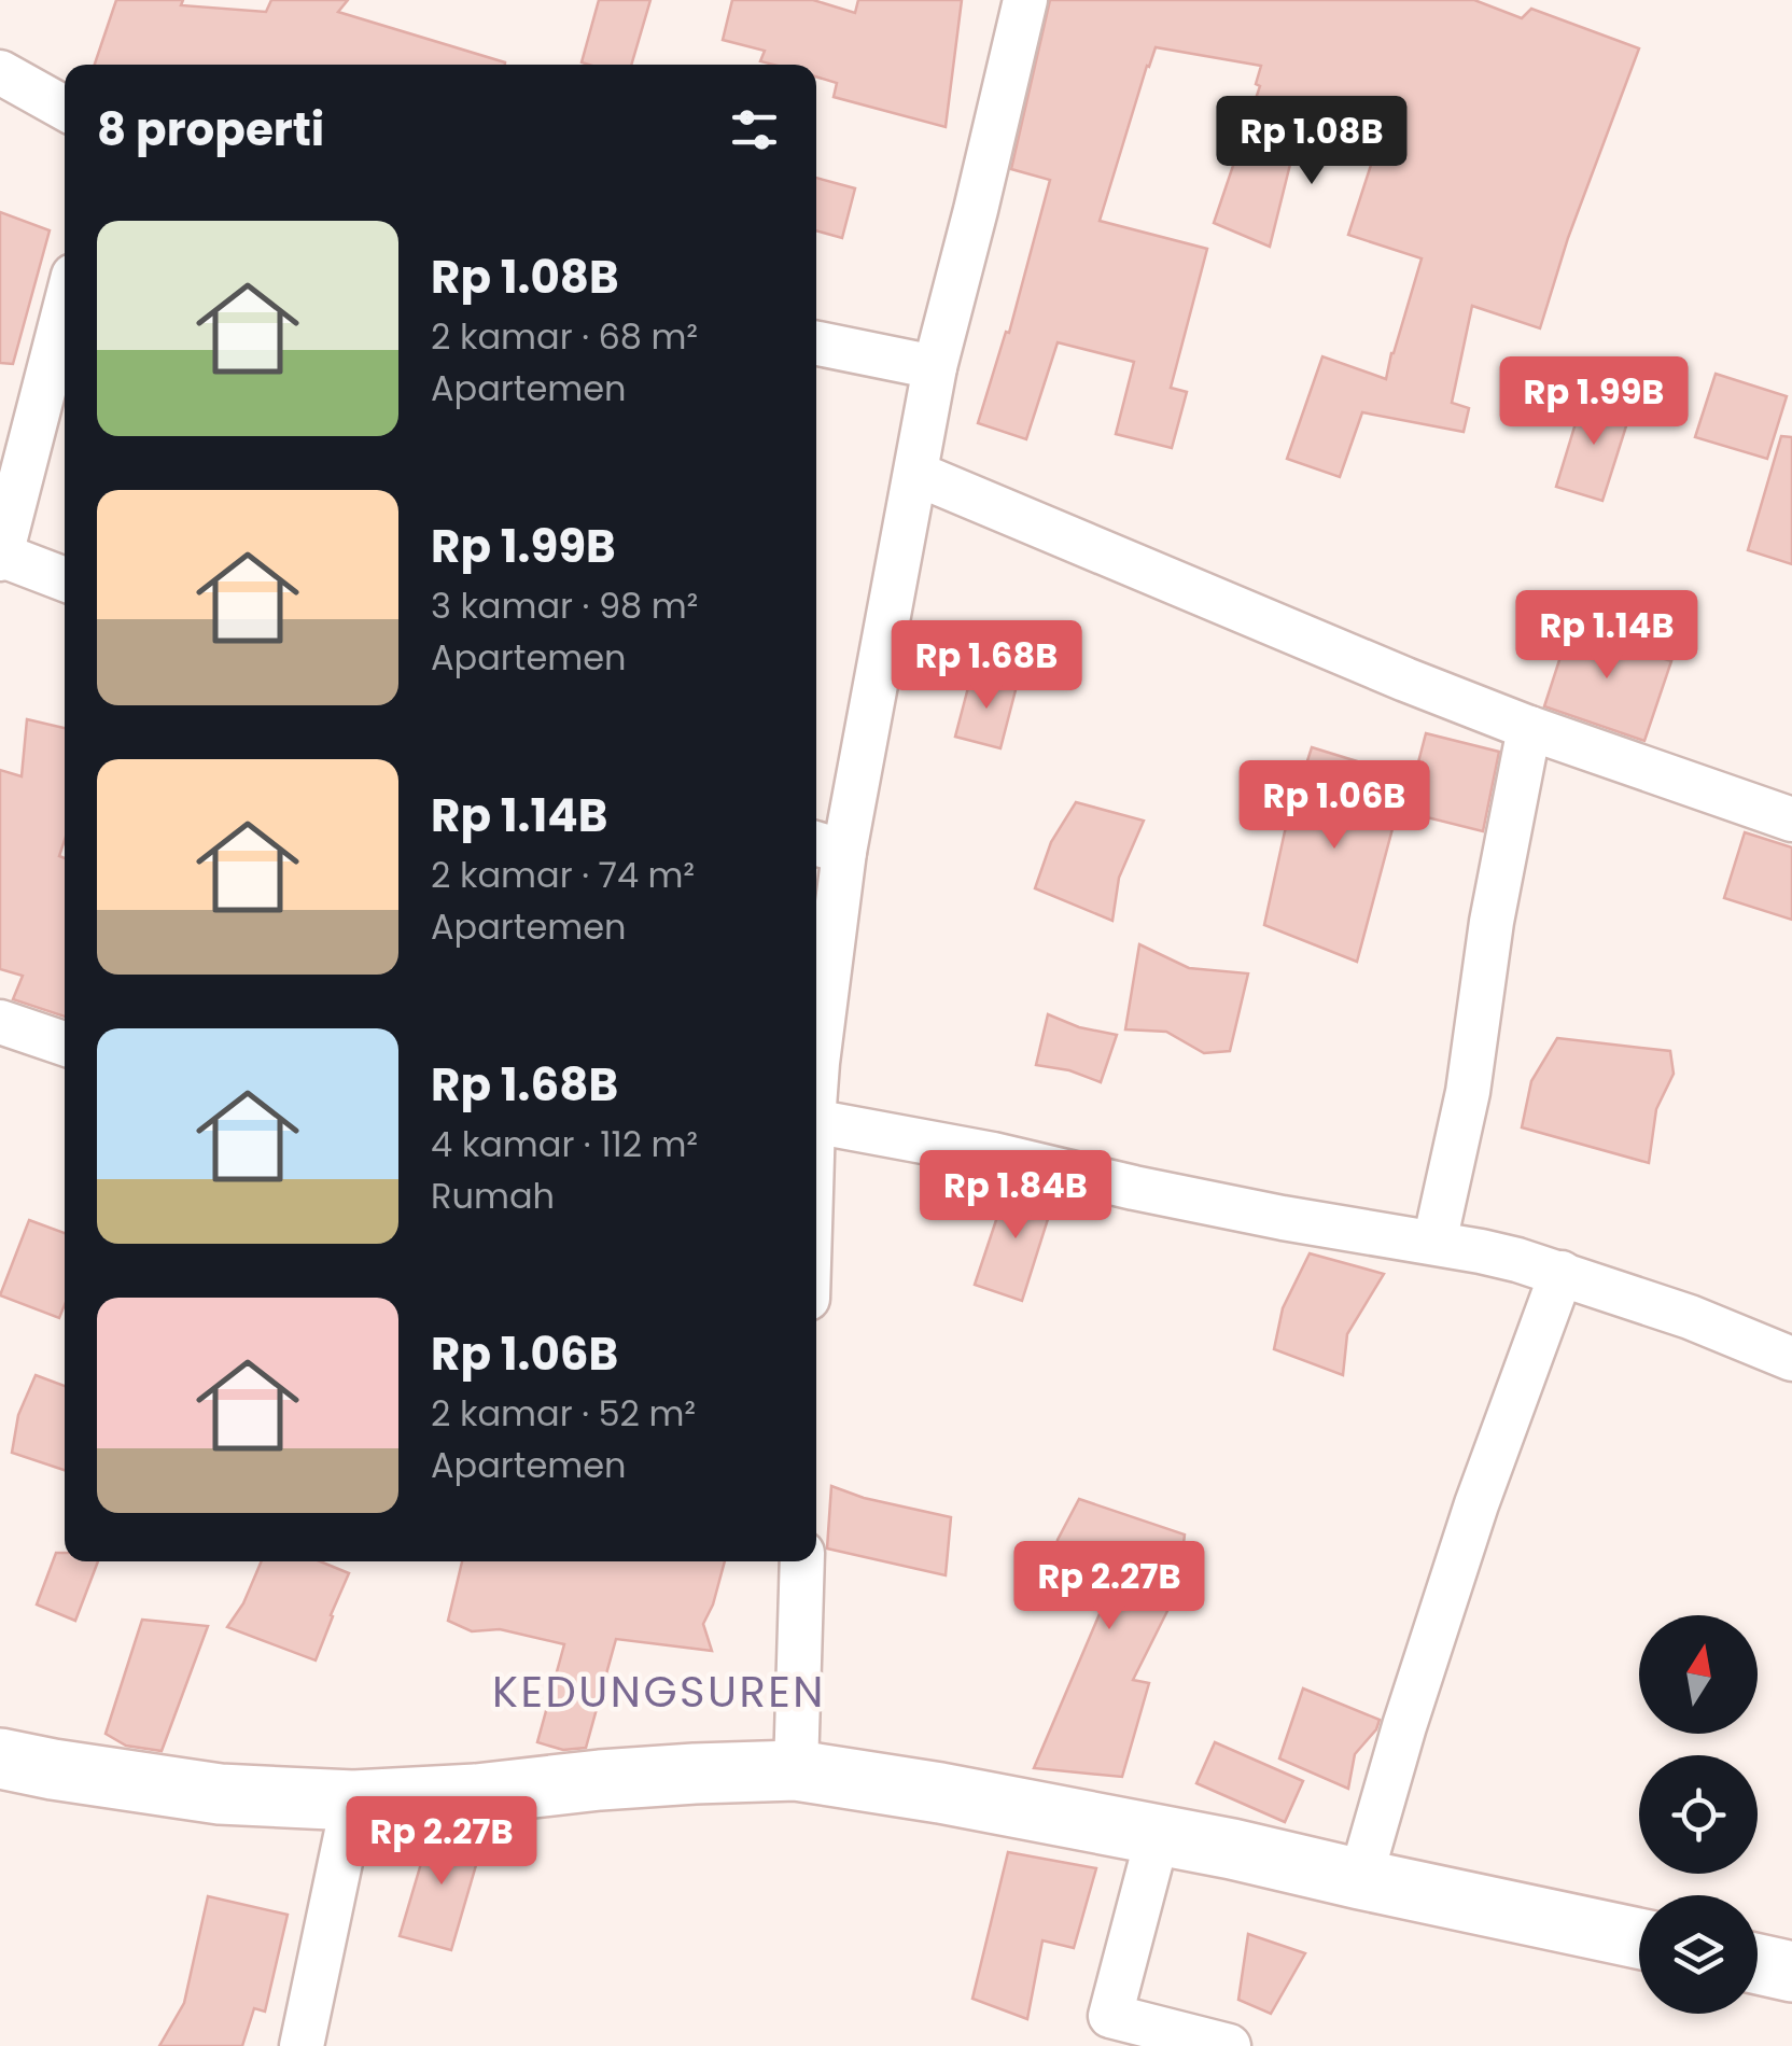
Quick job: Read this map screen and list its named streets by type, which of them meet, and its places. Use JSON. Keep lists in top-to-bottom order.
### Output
{
  "districts": ["KEDUNGSUREN"],
  "north": "top",
  "page": {
    "heading": "8 properti",
    "price": [
      "Rp 1.08B",
      "Rp 1.99B",
      "Rp 1.14B",
      "Rp 1.68B",
      "Rp 1.06B",
      "Rp 1.84B",
      "Rp 2.27B",
      "Rp 2.27B"
    ],
    "list": [
      {
        "name": "Rp 1.08B",
        "note": "2 kamar · 68 m² · Apartemen"
      },
      {
        "name": "Rp 1.99B",
        "note": "3 kamar · 98 m² · Apartemen"
      },
      {
        "name": "Rp 1.14B",
        "note": "2 kamar · 74 m² · Apartemen"
      },
      {
        "name": "Rp 1.68B",
        "note": "4 kamar · 112 m² · Rumah"
      },
      {
        "name": "Rp 1.06B",
        "note": "2 kamar · 52 m² · Apartemen"
      }
    ]
  }
}
